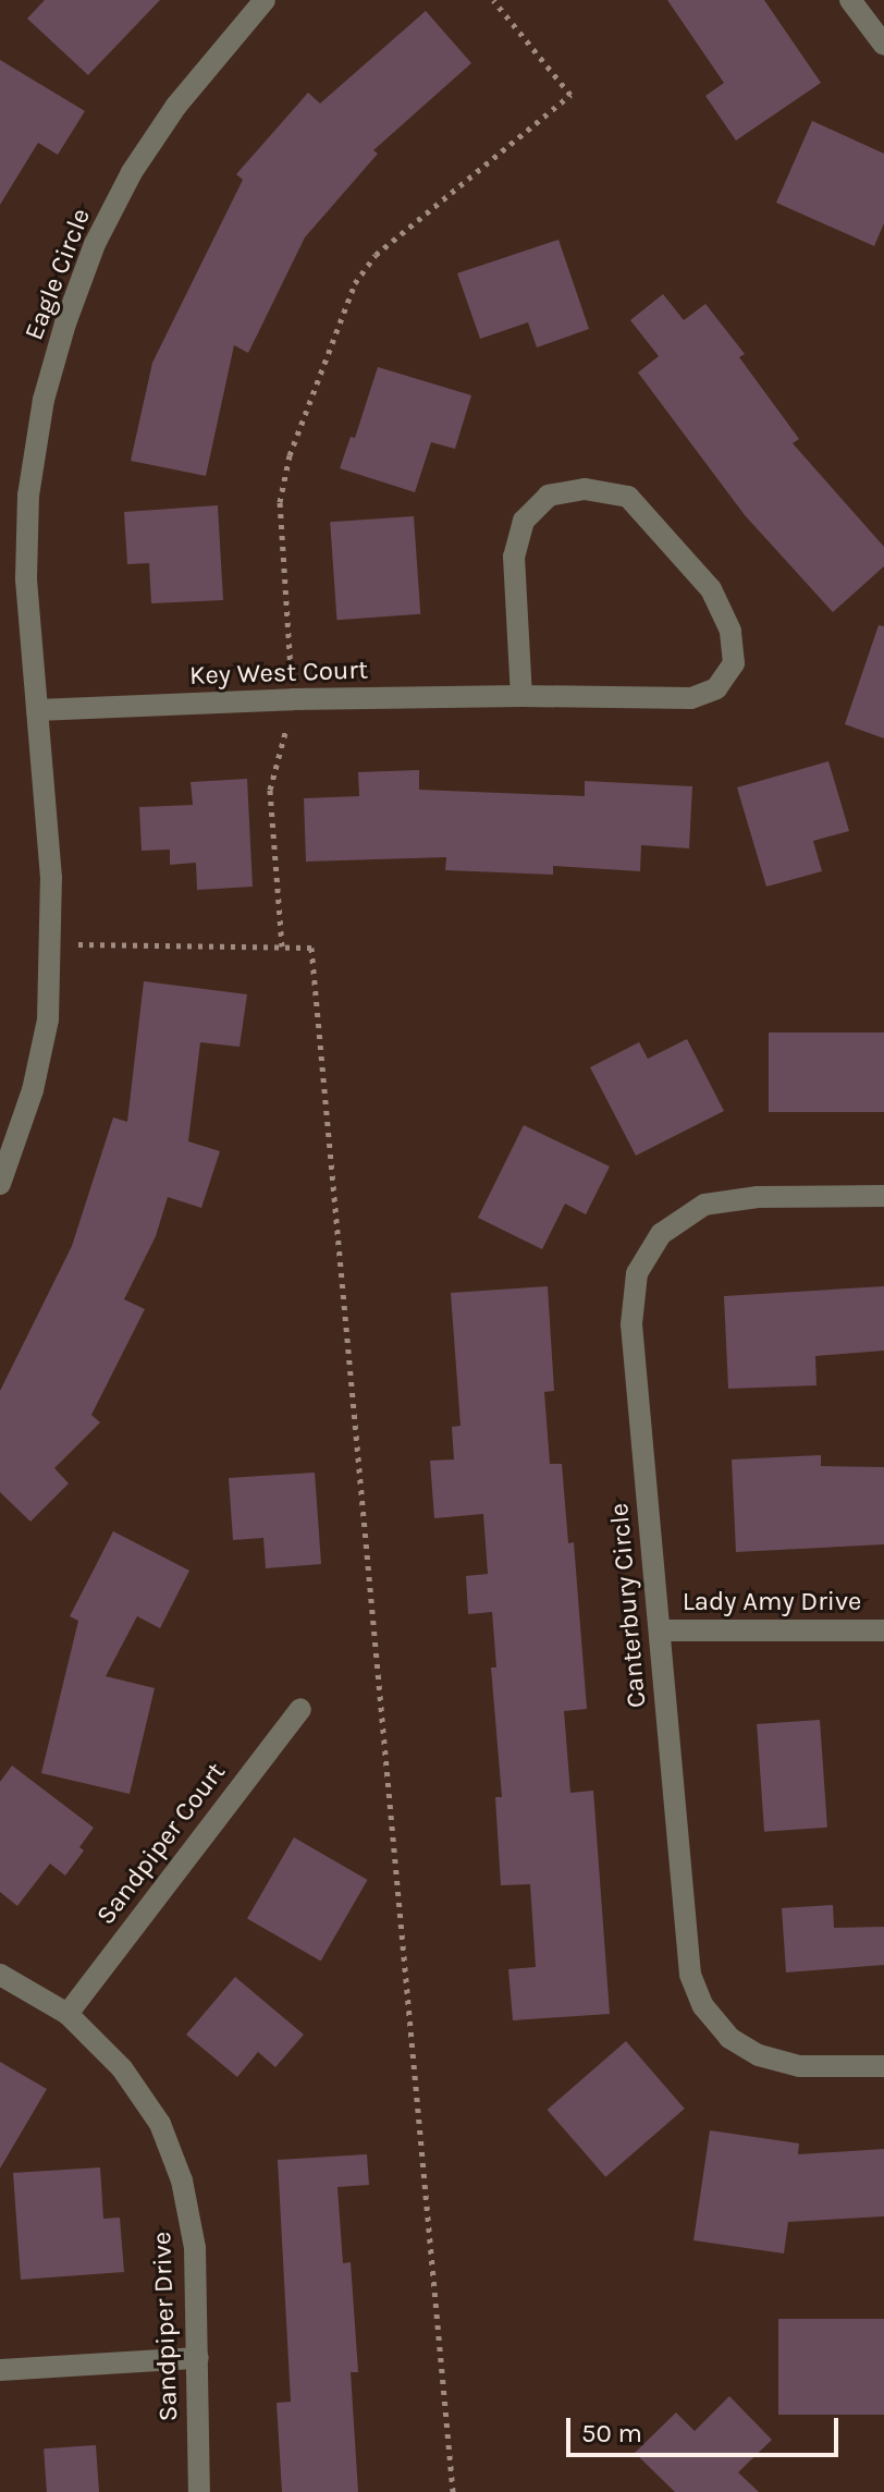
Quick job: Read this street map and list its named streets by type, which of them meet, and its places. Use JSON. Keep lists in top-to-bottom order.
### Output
{
  "streets": {
    "street": [
      "Eagle Circle",
      "Key West Court",
      "Lady Amy Drive",
      "Canterbury Circle",
      "Sandpiper Court",
      "Sandpiper Drive"
    ]
  },
  "crossings": [
    ["Eagle Circle", "Key West Court"],
    ["Lady Amy Drive", "Canterbury Circle"],
    ["Sandpiper Court", "Sandpiper Drive"]
  ],
  "scale_bar": "50 m"
}
